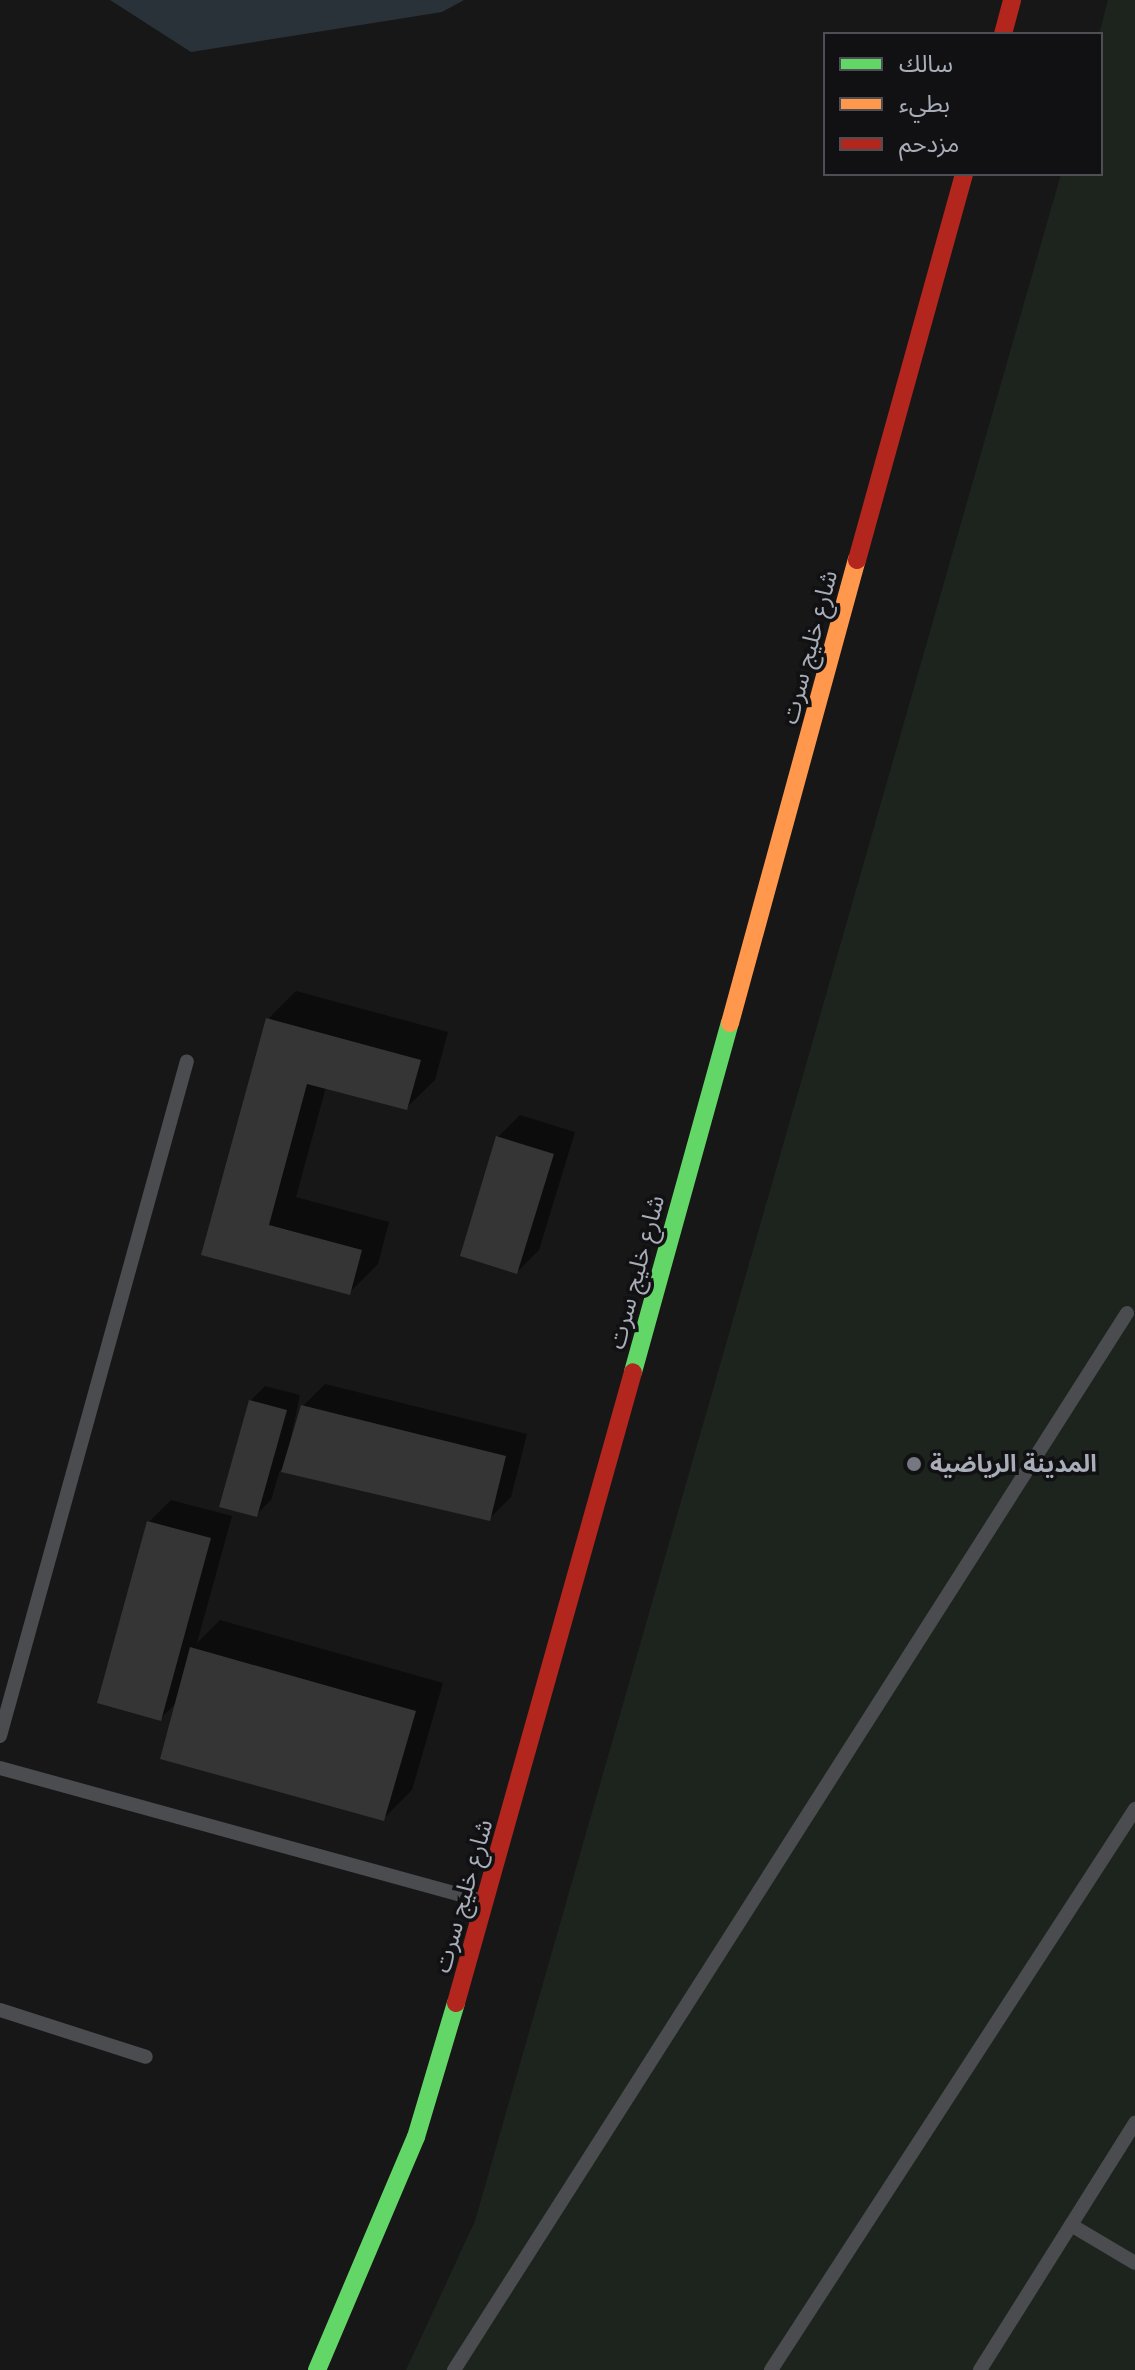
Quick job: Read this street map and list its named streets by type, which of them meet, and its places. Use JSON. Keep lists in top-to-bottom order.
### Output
{
  "streets": {
    "main road": ["شارع خليج سرت"]
  },
  "places": ["المدينة الرياضية"],
  "legend": ["سالك", "بطيء", "مزدحم"]
}
